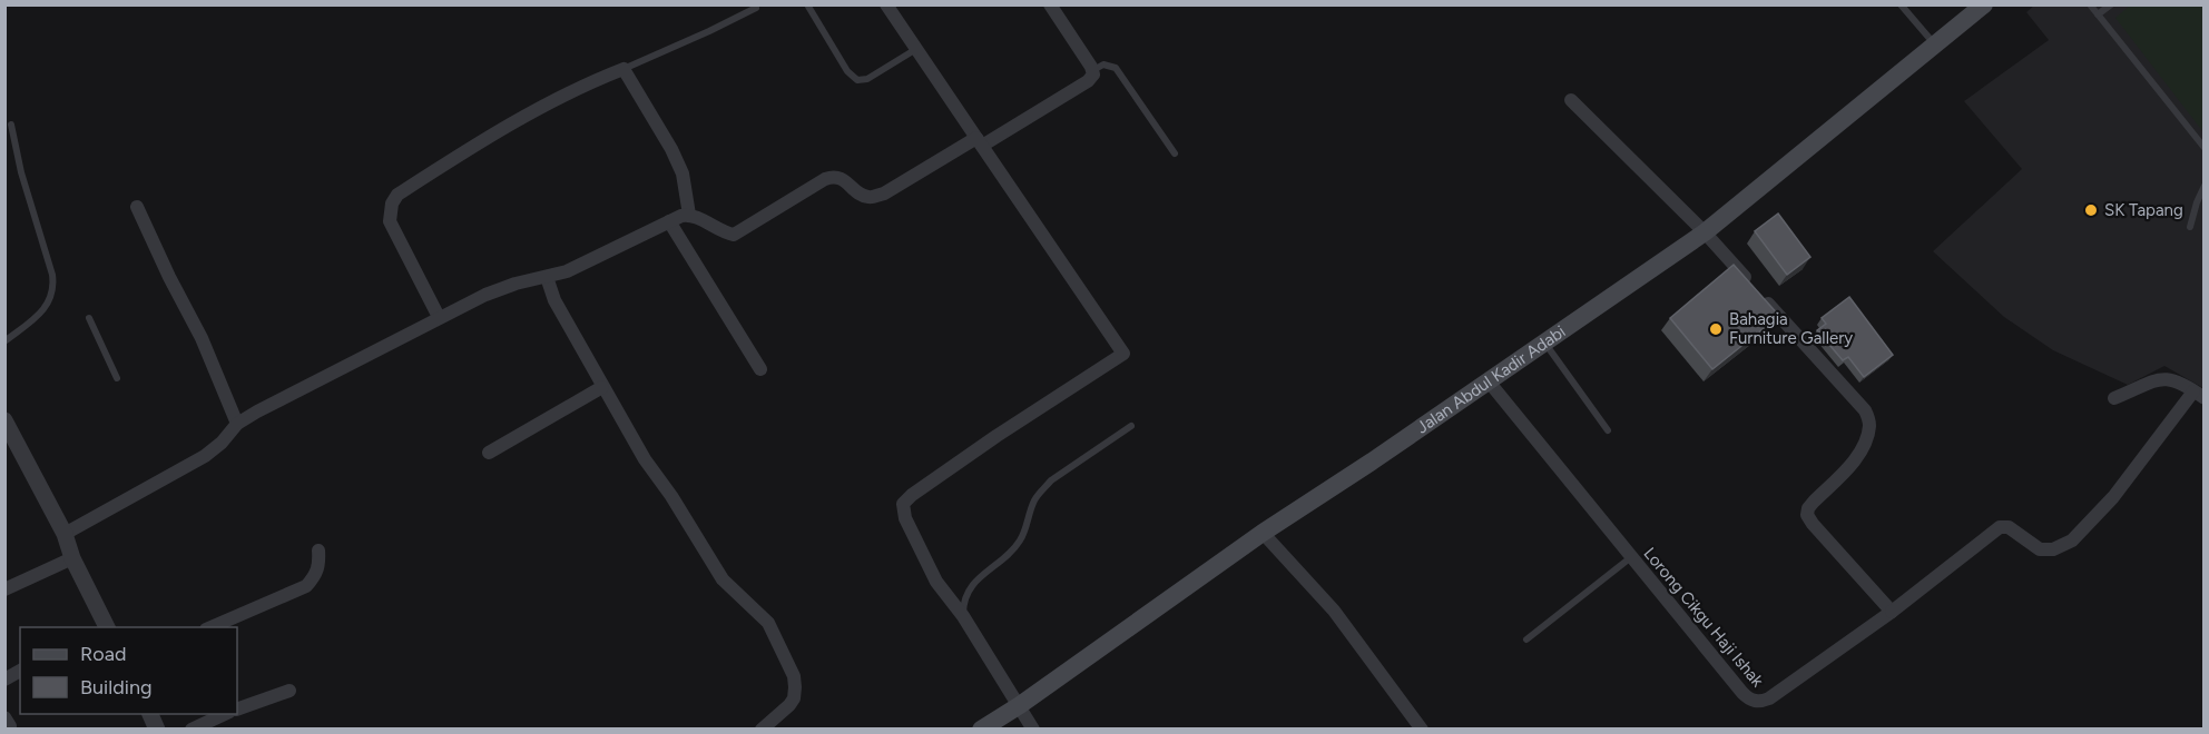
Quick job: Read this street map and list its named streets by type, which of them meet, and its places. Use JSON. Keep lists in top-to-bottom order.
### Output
{
  "streets": {
    "main road": ["Jalan Abdul Kadir Adabi"],
    "street": ["Lorong Cikgu Haji Ishak"]
  },
  "crossings": [
    ["Jalan Abdul Kadir Adabi", "Lorong Cikgu Haji Ishak"]
  ],
  "places": ["SK Tapang", "Bahagia Furniture Gallery"],
  "legend": ["Road", "Building"]
}
